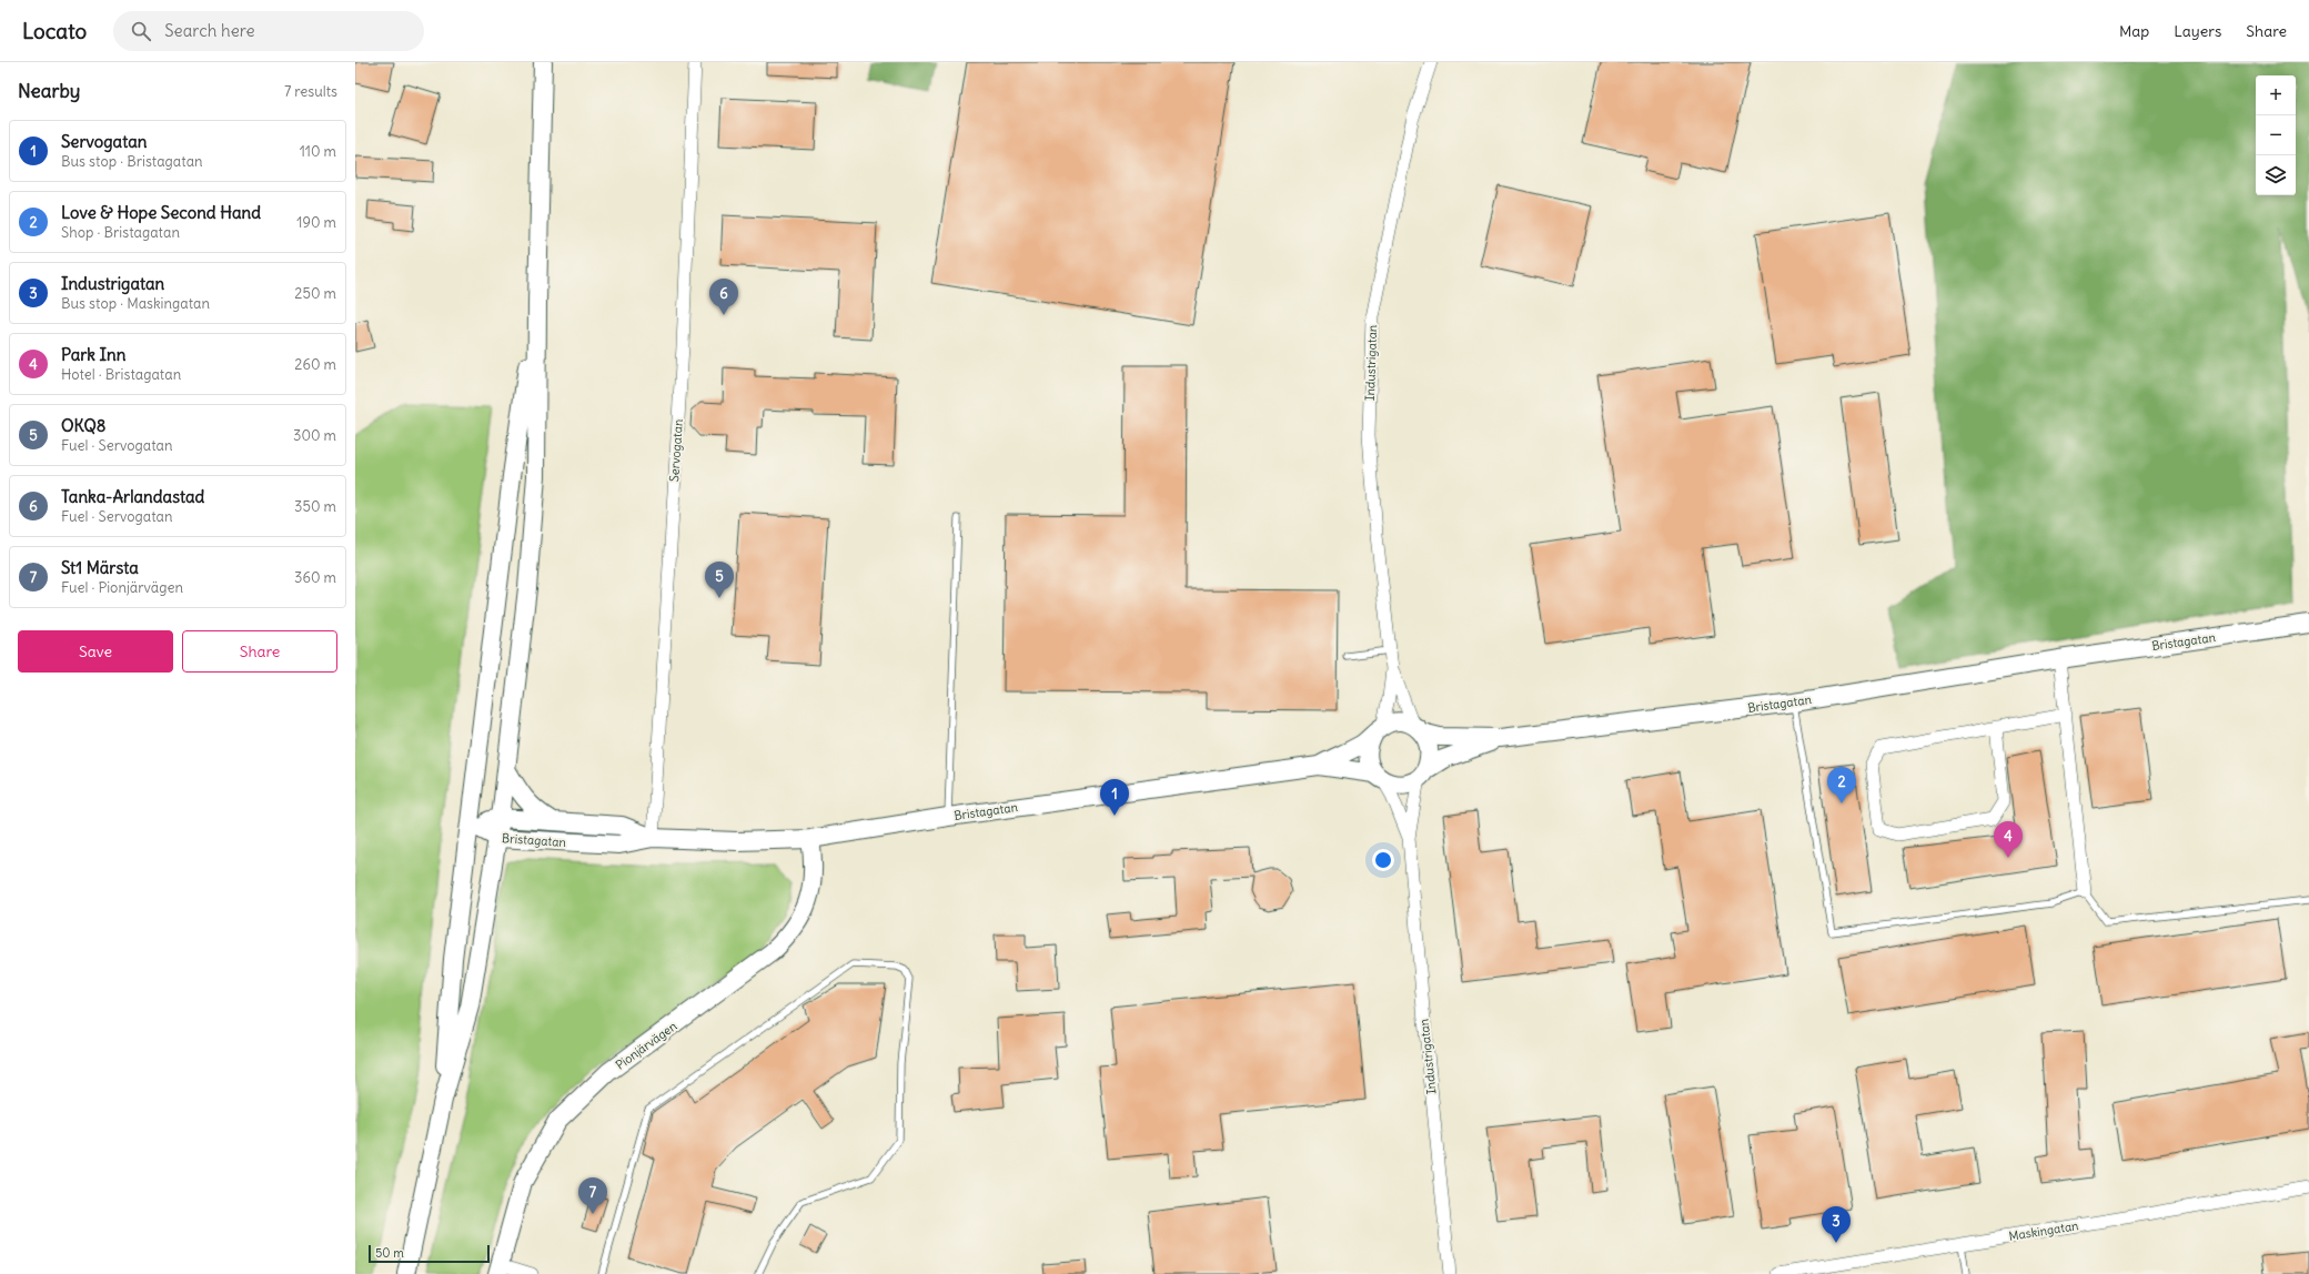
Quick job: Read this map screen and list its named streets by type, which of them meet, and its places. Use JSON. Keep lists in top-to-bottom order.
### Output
{
  "streets": {
    "street": [
      "Industrigatan",
      "Servogatan",
      "Bristagatan",
      "Pionjärvägen",
      "Maskingatan"
    ]
  },
  "crossings": [
    ["Industrigatan", "Bristagatan"],
    ["Servogatan", "Bristagatan"],
    ["Bristagatan", "Pionjärvägen"]
  ],
  "scale_bar": "50 m",
  "page": {
    "header": "Locato",
    "search": "Search here",
    "nav": ["Map", "Layers", "Share"],
    "heading": ["Nearby", "7 results"],
    "map_buttons": ["+", "−"],
    "list": [
      {
        "mark": "1",
        "name": "Servogatan",
        "note": "Bus stop · Bristagatan",
        "value": "110 m"
      },
      {
        "mark": "2",
        "name": "Love & Hope Second Hand",
        "note": "Shop · Bristagatan",
        "value": "190 m"
      },
      {
        "mark": "3",
        "name": "Industrigatan",
        "note": "Bus stop · Maskingatan",
        "value": "250 m"
      },
      {
        "mark": "4",
        "name": "Park Inn",
        "note": "Hotel · Bristagatan",
        "value": "260 m"
      },
      {
        "mark": "5",
        "name": "OKQ8",
        "note": "Fuel · Servogatan",
        "value": "300 m"
      },
      {
        "mark": "6",
        "name": "Tanka-Arlandastad",
        "note": "Fuel · Servogatan",
        "value": "350 m"
      },
      {
        "mark": "7",
        "name": "St1 Märsta",
        "note": "Fuel · Pionjärvägen",
        "value": "360 m"
      }
    ],
    "pins": [
      "6",
      "5",
      "2",
      "1",
      "4",
      "7",
      "3"
    ],
    "buttons": ["Save", "Share"],
    "scale": "50 m"
  }
}
